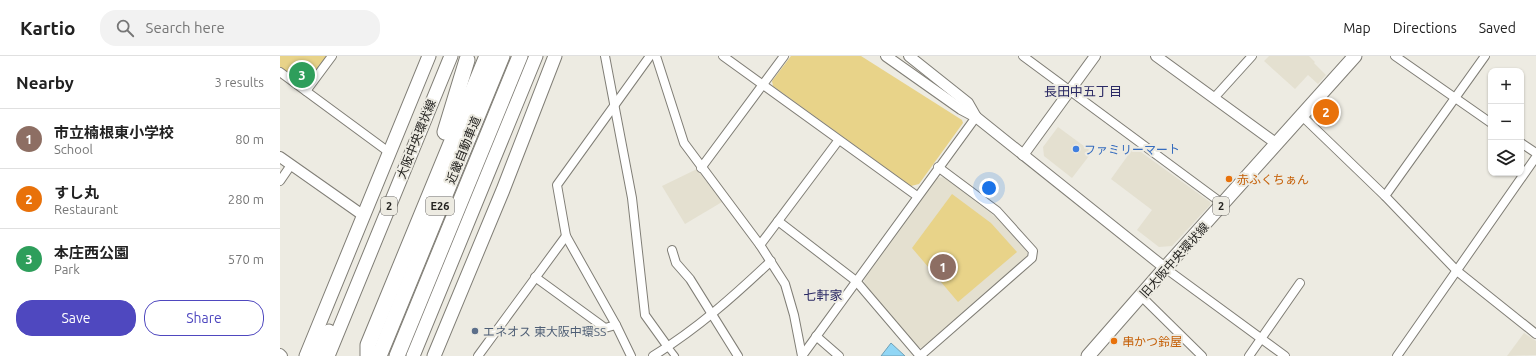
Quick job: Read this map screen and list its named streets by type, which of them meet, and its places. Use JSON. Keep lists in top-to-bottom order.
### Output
{
  "streets": {
    "highway": ["近畿自動車道", "E26"],
    "main road": ["大阪中央環状線", "2", "旧大阪中央環状線"]
  },
  "districts": ["長田中五丁目", "七軒家"],
  "places": [
    "ファミリーマート",
    "赤ふくちぁん",
    "エネオス 東大阪中環SS",
    "串かつ鈴屋"
  ],
  "page": {
    "header": "Kartio",
    "search": "Search here",
    "nav": ["Map", "Directions", "Saved"],
    "heading": ["Nearby", "3 results"],
    "pins": ["3", "2", "1"],
    "map_buttons": ["+", "−"],
    "list": [
      {
        "mark": "1",
        "name": "市立楠根東小学校",
        "note": "School",
        "value": "80 m"
      },
      {
        "mark": "2",
        "name": "すし丸",
        "note": "Restaurant",
        "value": "280 m"
      },
      {
        "mark": "3",
        "name": "本庄西公園",
        "note": "Park",
        "value": "570 m"
      }
    ],
    "buttons": ["Save", "Share"]
  }
}
